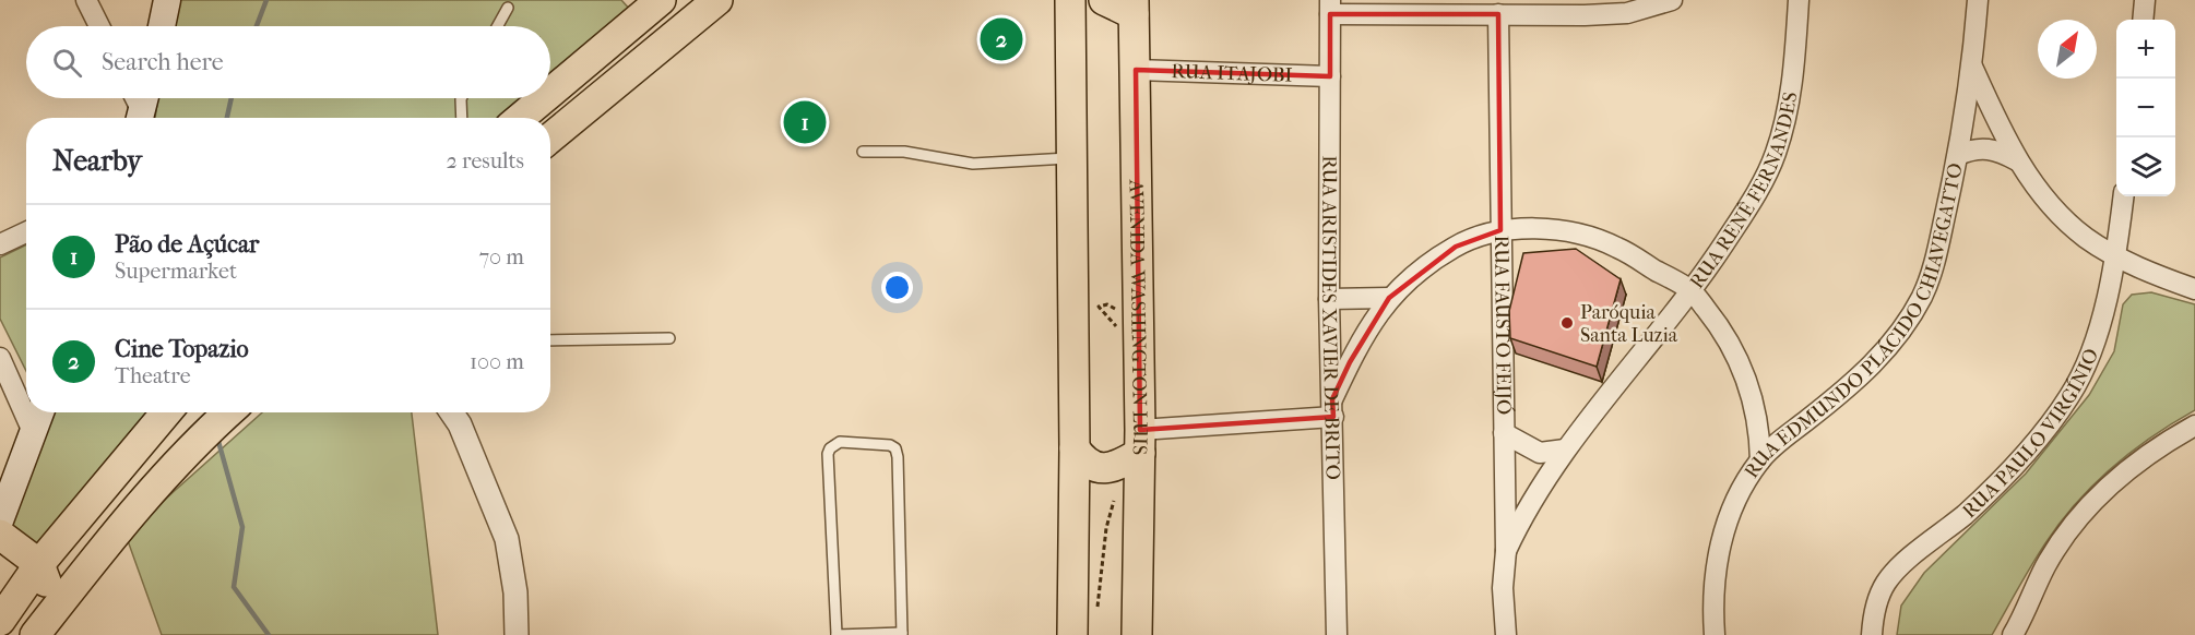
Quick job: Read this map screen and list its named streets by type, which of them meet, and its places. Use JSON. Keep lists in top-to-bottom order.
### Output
{
  "streets": {
    "main road": ["AVENIDA WASHINGTON LUIS"],
    "street": [
      "RUA ITAJOBI",
      "RUA RENÊ FERNANDES",
      "RUA ARISTIDES XAVIER DE BRITO",
      "RUA EDMUNDO PLÁCIDO CHIAVEGATTO",
      "RUA FAUSTO FEIJÓ",
      "RUA PAULO VIRGÍNIO"
    ]
  },
  "crossings": [
    ["RUA ITAJOBI", "AVENIDA WASHINGTON LUIS"],
    ["RUA ITAJOBI", "RUA ARISTIDES XAVIER DE BRITO"],
    ["RUA RENÊ FERNANDES", "RUA FAUSTO FEIJÓ"]
  ],
  "places": ["Paróquia Santa Luzia"],
  "north": "top right",
  "page": {
    "pins": ["2", "1"],
    "map_buttons": ["+", "−"],
    "search": "Search here",
    "heading": ["Nearby", "2 results"],
    "list": [
      {
        "mark": "1",
        "name": "Pão de Açúcar",
        "note": "Supermarket",
        "value": "70 m"
      },
      {
        "mark": "2",
        "name": "Cine Topazio",
        "note": "Theatre",
        "value": "100 m"
      }
    ]
  }
}
